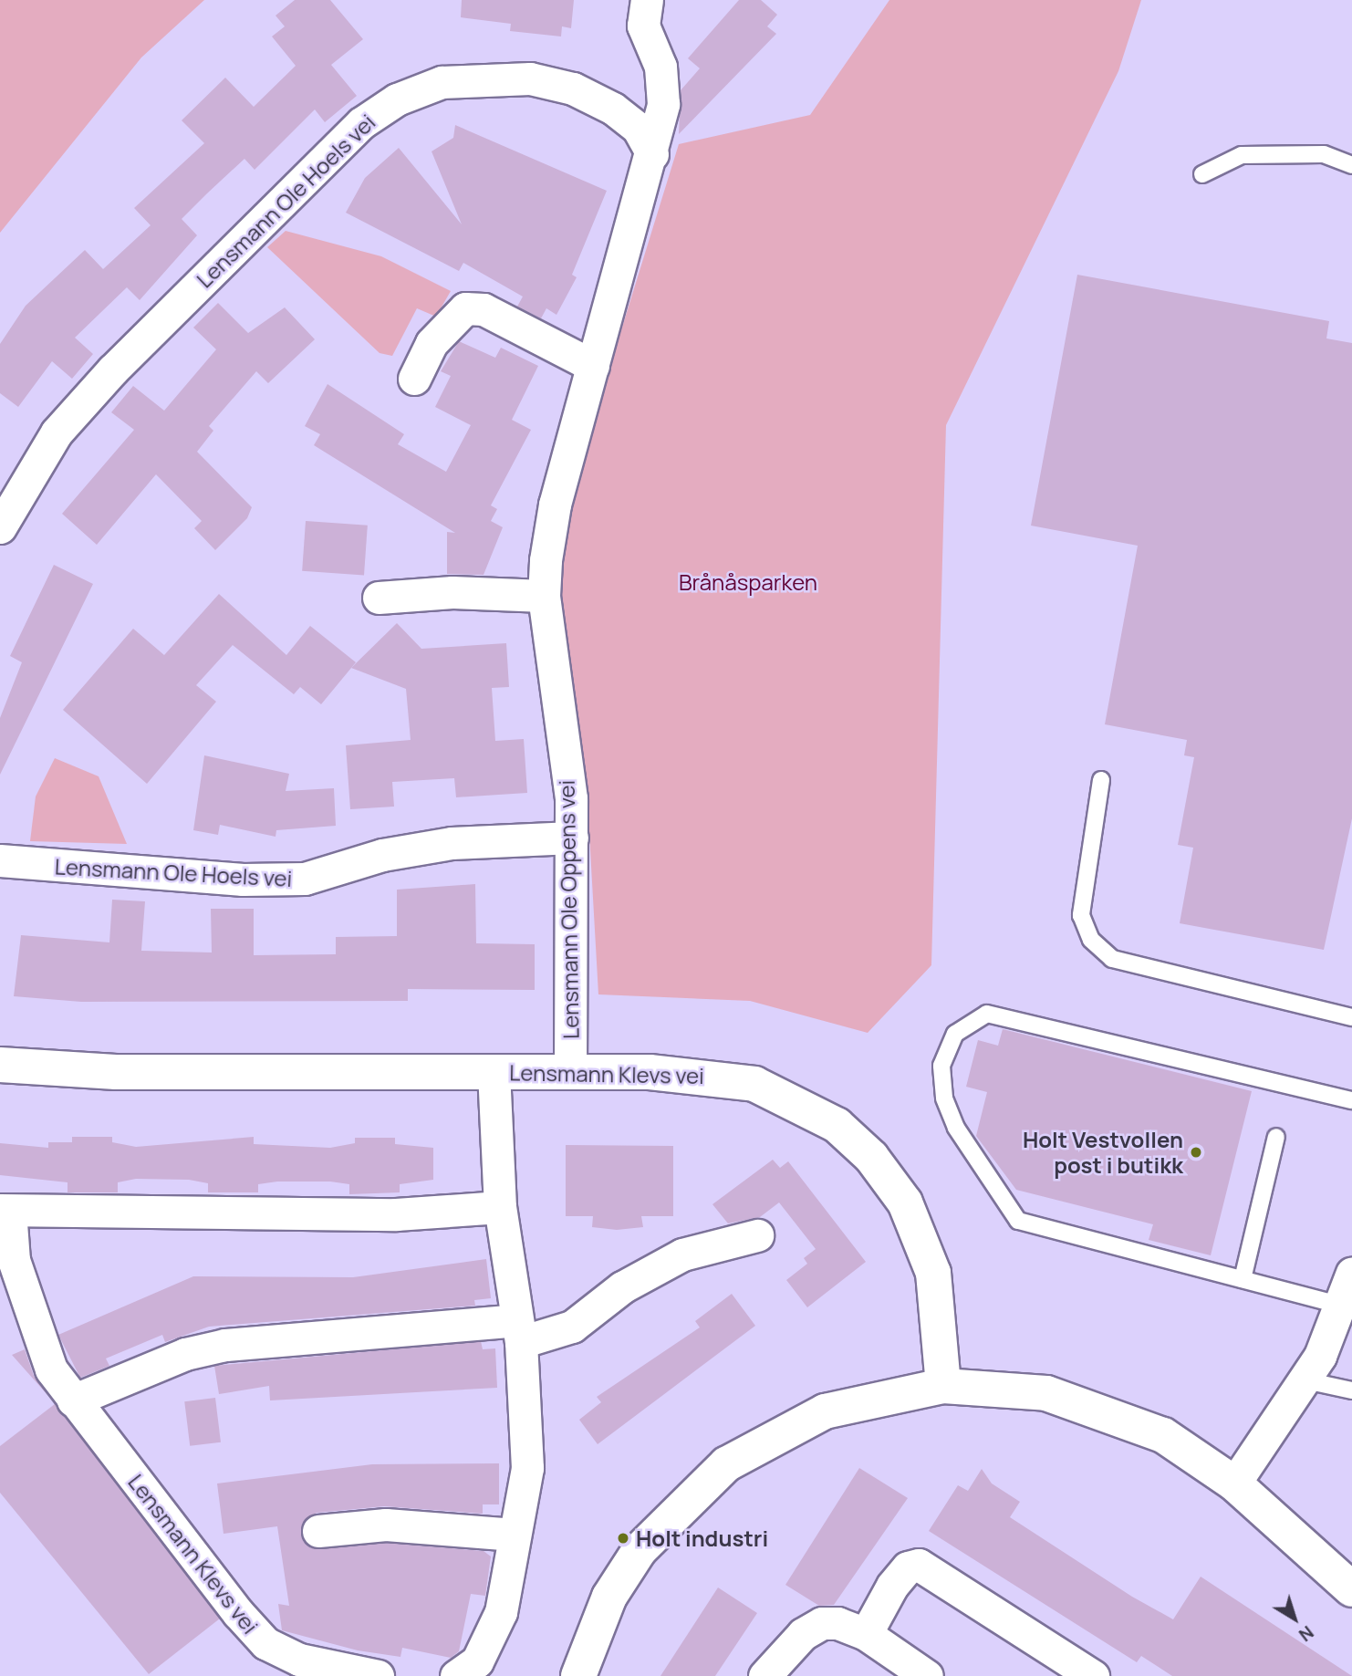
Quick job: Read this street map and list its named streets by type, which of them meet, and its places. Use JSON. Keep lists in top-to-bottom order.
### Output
{
  "streets": {
    "street": ["Lensmann Ole Hoels vei", "Lensmann Ole Oppens vei", "Lensmann Klevs vei"]
  },
  "crossings": [
    ["Lensmann Ole Hoels vei", "Lensmann Ole Oppens vei"],
    ["Lensmann Ole Oppens vei", "Lensmann Klevs vei"]
  ],
  "parks": ["Brånåsparken"],
  "places": ["Holt Vestvollen post i butikk", "Holt industri"],
  "north": "bottom right"
}
